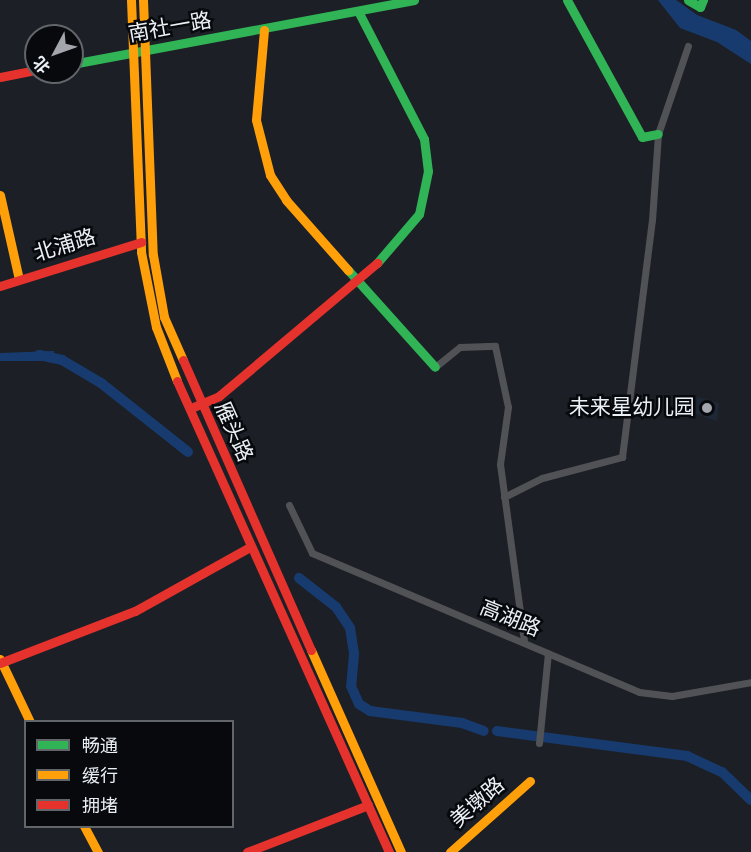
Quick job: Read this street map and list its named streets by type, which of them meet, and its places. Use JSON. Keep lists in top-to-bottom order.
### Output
{
  "streets": {
    "main road": [
      "南社一路",
      "北浦路",
      "雁头路",
      "美墩路"
    ],
    "street": ["高湖路"]
  },
  "crossings": [
    ["南社一路", "雁头路"],
    ["北浦路", "雁头路"]
  ],
  "places": ["未来星幼儿园"],
  "legend": ["畅通", "缓行", "拥堵"],
  "north": "bottom left"
}
